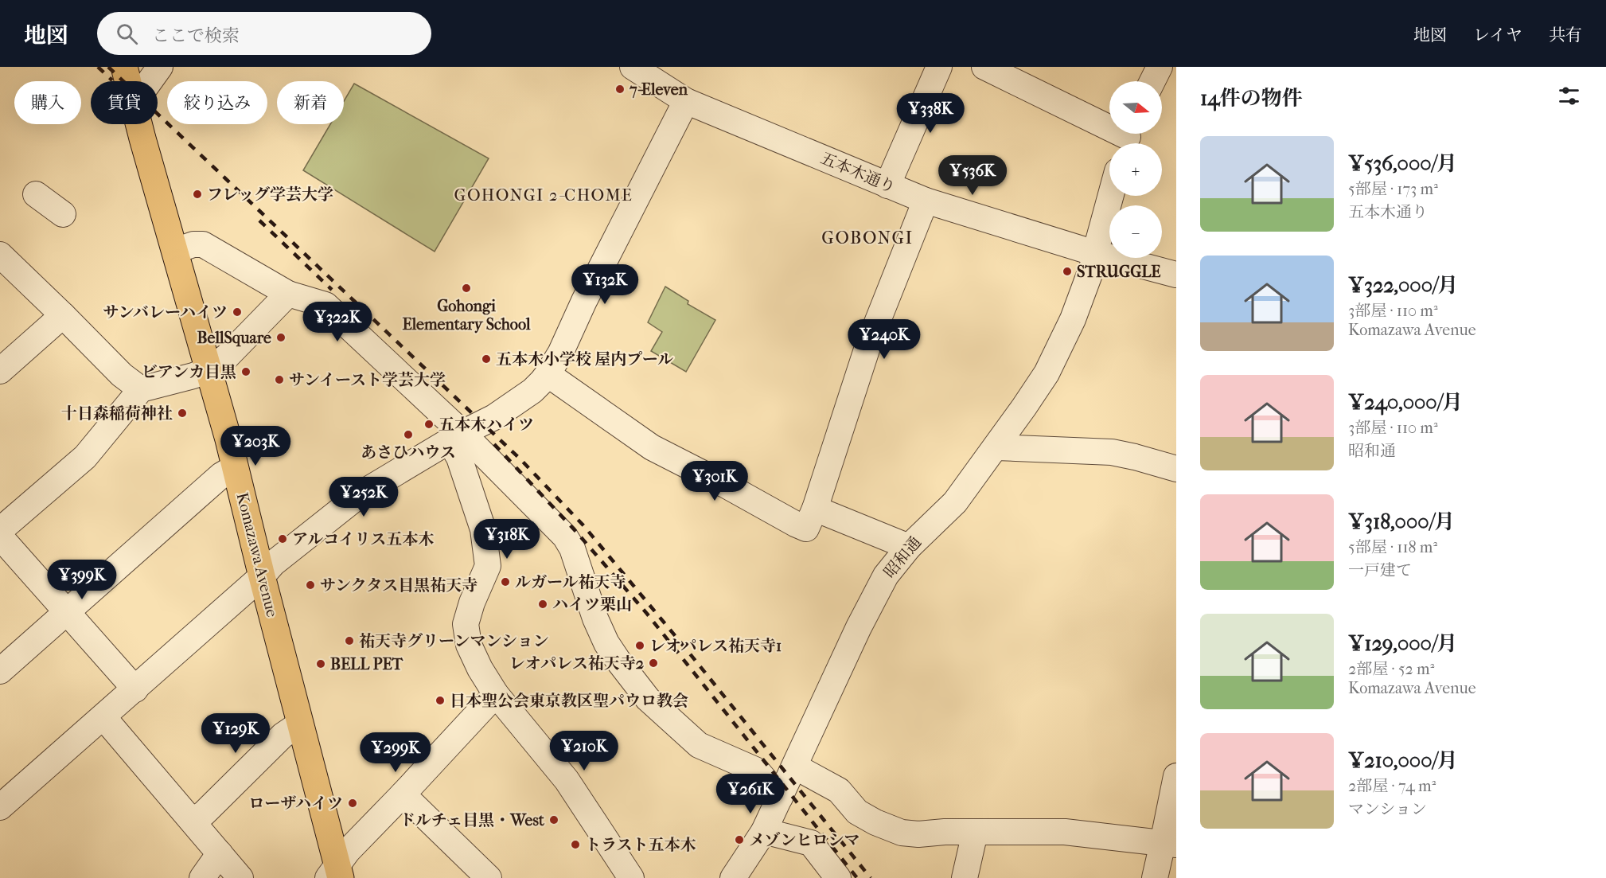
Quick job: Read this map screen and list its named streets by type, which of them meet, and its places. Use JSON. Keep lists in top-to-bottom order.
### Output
{
  "streets": {
    "main road": ["Komazawa Avenue"],
    "street": ["五本木通り", "昭和通"]
  },
  "crossings": [
    ["五本木通り", "昭和通"]
  ],
  "districts": ["GOHONGI 2-CHOME", "GOBONGI"],
  "places": [
    "7-Eleven",
    "フレッグ学芸大学",
    "STRUGGLE",
    "Gohongi Elementary School",
    "サンバレーハイツ",
    "BellSquare",
    "五本木小学校 屋内プール",
    "ビアンカ目黒",
    "サンイースト学芸大学",
    "十日森稲荷神社",
    "五本木ハイツ",
    "あさひハウス",
    "アルコイリス五本木",
    "ルガール祐天寺",
    "サンクタス目黒祐天寺",
    "ハイツ栗山",
    "祐天寺グリーンマンション",
    "レオパレス祐天寺1",
    "レオパレス祐天寺2",
    "BELL PET",
    "日本聖公会東京教区聖パウロ教会",
    "ローザハイツ",
    "ドルチェ目黒・West",
    "メゾンヒロシマ",
    "トラスト五本木"
  ],
  "north": "right",
  "page": {
    "header": "地図",
    "search": "ここで検索",
    "nav": ["地図", "レイヤ", "共有"],
    "heading": "14件の物件",
    "map_buttons": ["+", "−"],
    "chip": [
      "購入",
      "賃貸",
      "絞り込み",
      "新着"
    ],
    "price": [
      "¥338K",
      "¥536K",
      "¥132K",
      "¥322K",
      "¥240K",
      "¥203K",
      "¥301K",
      "¥252K",
      "¥318K",
      "¥399K",
      "¥129K",
      "¥210K",
      "¥299K",
      "¥261K"
    ],
    "list": [
      {
        "name": "¥536,000/月",
        "note": "5部屋 · 173 m² · 五本木通り"
      },
      {
        "name": "¥322,000/月",
        "note": "3部屋 · 110 m² · Komazawa Avenue"
      },
      {
        "name": "¥240,000/月",
        "note": "3部屋 · 110 m² · 昭和通"
      },
      {
        "name": "¥318,000/月",
        "note": "5部屋 · 118 m² · 一戸建て"
      },
      {
        "name": "¥129,000/月",
        "note": "2部屋 · 52 m² · Komazawa Avenue"
      },
      {
        "name": "¥210,000/月",
        "note": "2部屋 · 74 m² · マンション"
      }
    ]
  }
}
